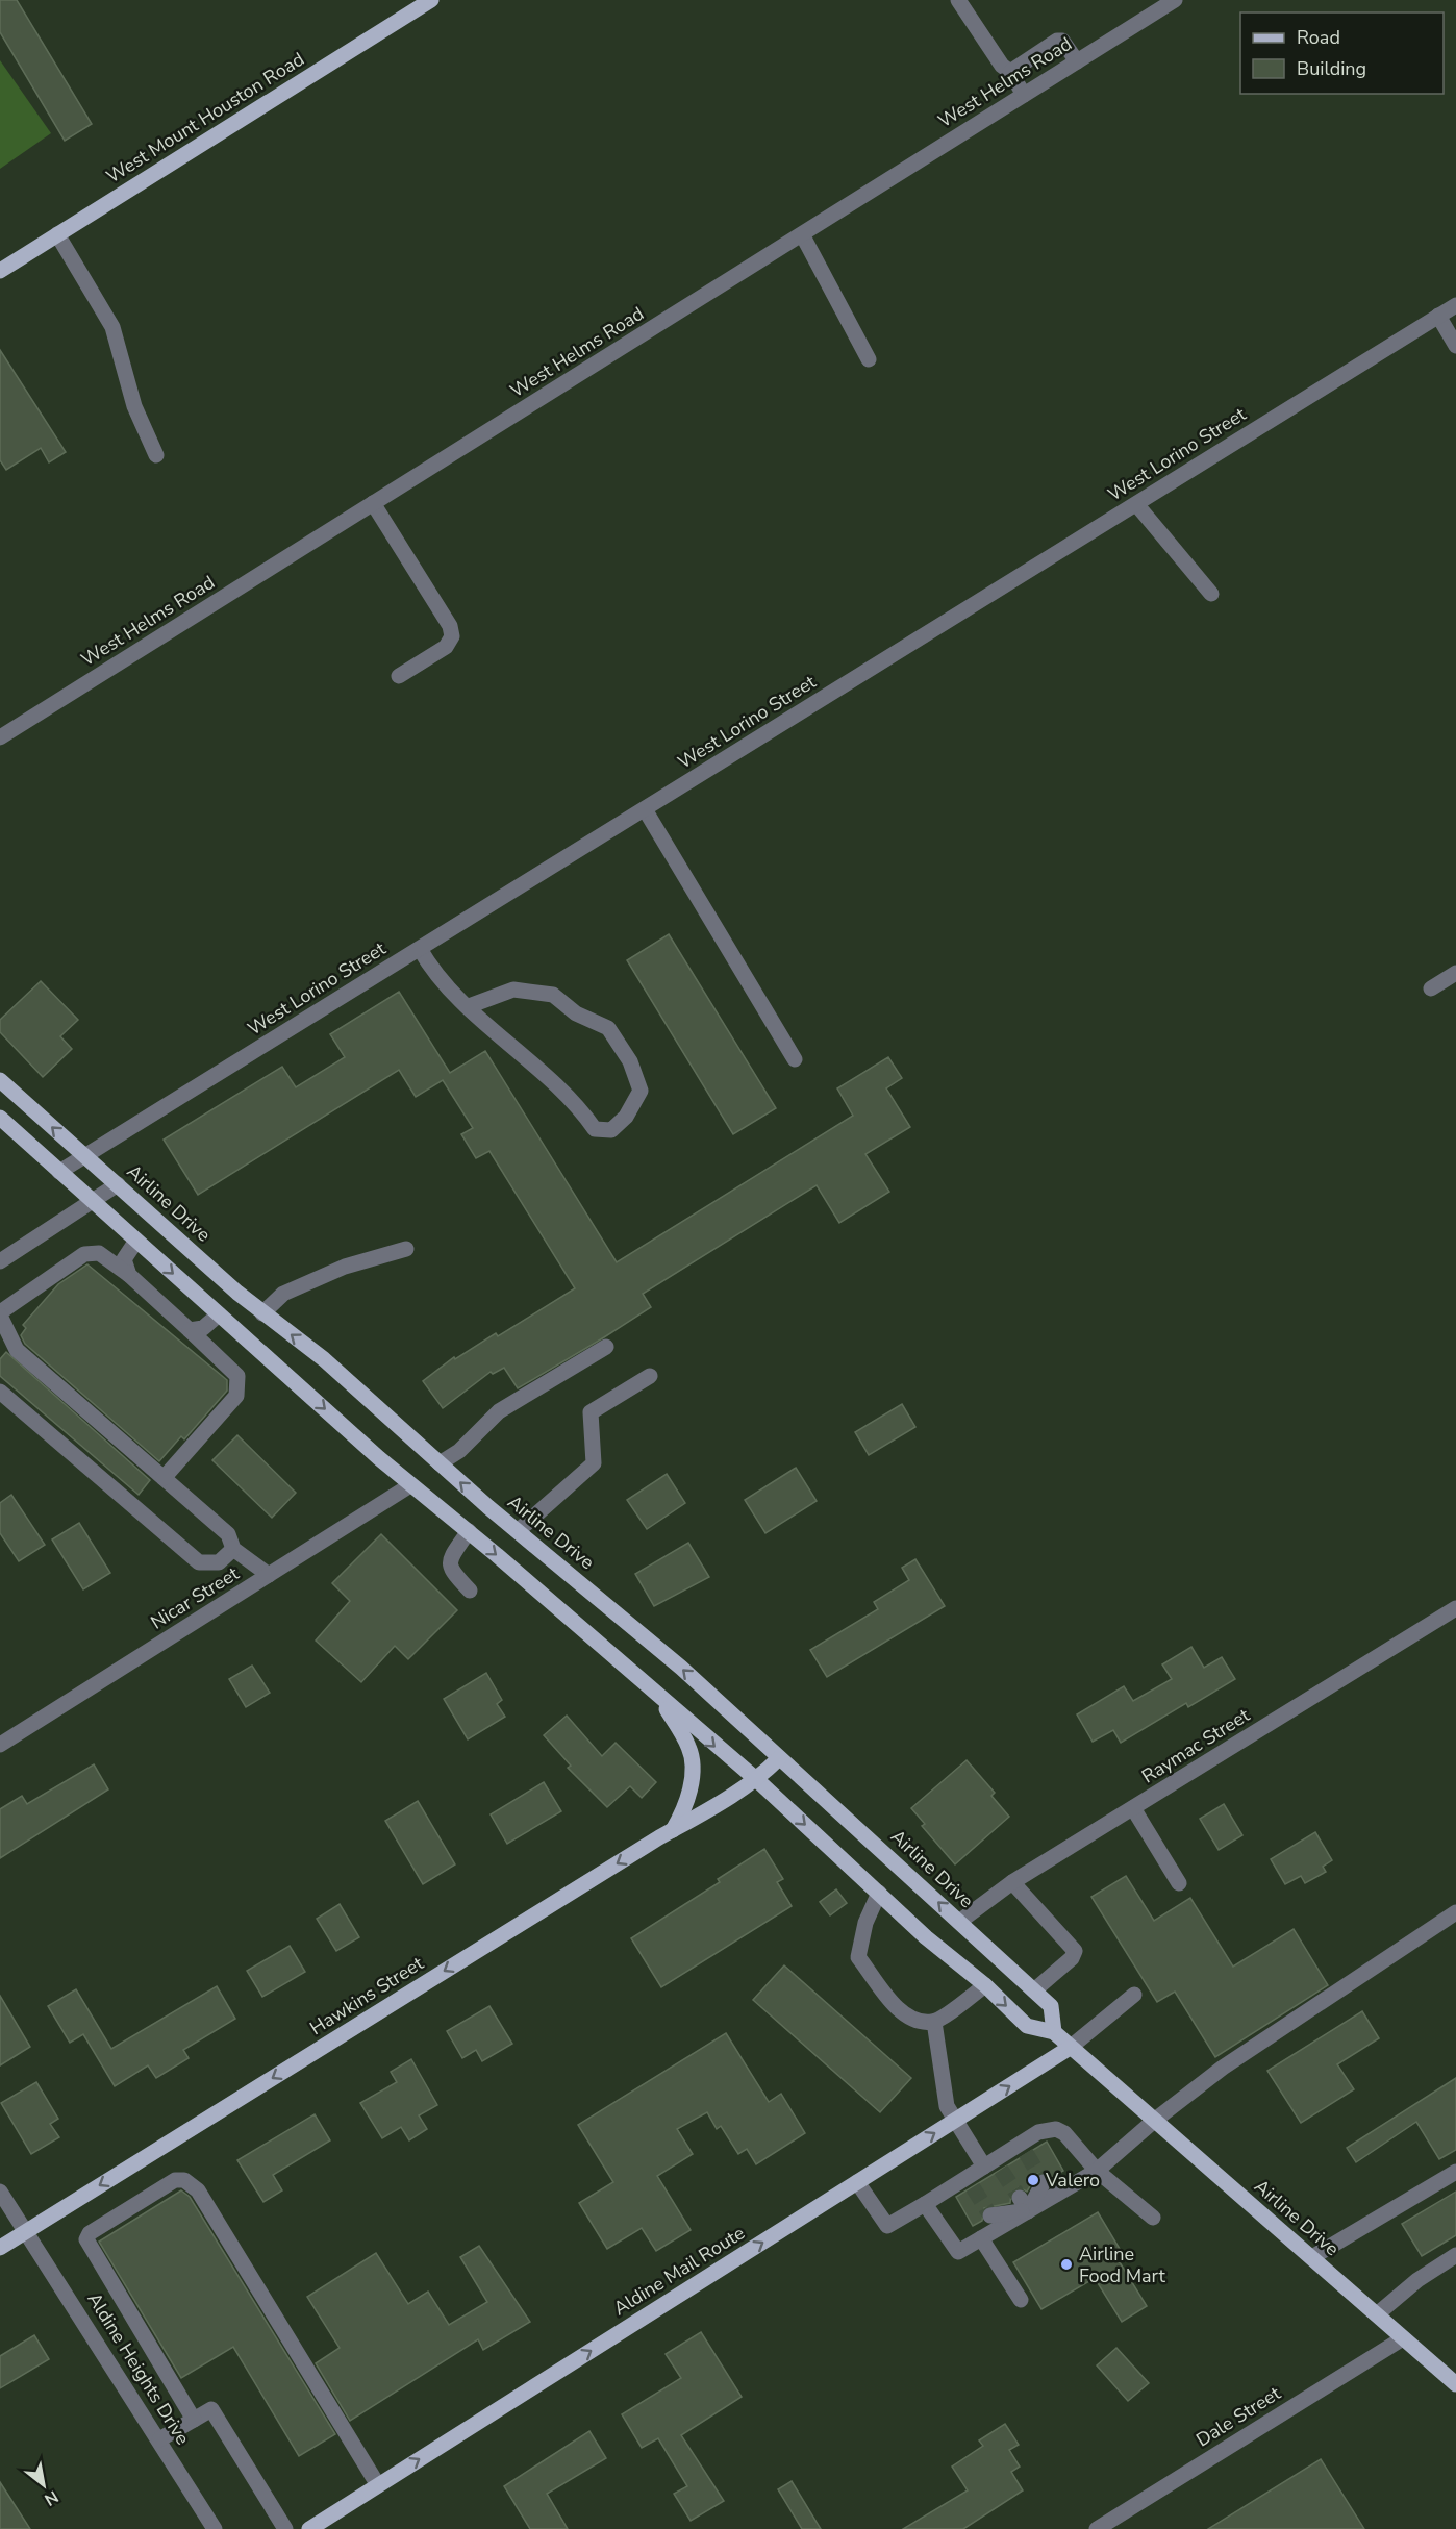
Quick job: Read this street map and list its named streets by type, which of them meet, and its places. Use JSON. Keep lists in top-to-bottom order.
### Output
{
  "streets": {
    "main road": [
      "West Mount Houston Road",
      "Airline Drive",
      "Hawkins Street",
      "Aldine Mail Route"
    ],
    "street": [
      "West Helms Road",
      "West Lorino Street",
      "Nicar Street",
      "Raymac Street",
      "Aldine Heights Drive",
      "Dale Street"
    ]
  },
  "crossings": [
    ["West Lorino Street", "Airline Drive"],
    ["Airline Drive", "Nicar Street"],
    ["Airline Drive", "Raymac Street"],
    ["Airline Drive", "Hawkins Street"],
    ["Airline Drive", "Aldine Mail Route"],
    ["Airline Drive", "Dale Street"],
    ["Hawkins Street", "Aldine Heights Drive"]
  ],
  "one_way": ["Hawkins Street", "Aldine Mail Route"],
  "places": ["Valero", "Airline Food Mart"],
  "legend": ["Road", "Building"],
  "north": "bottom right"
}
